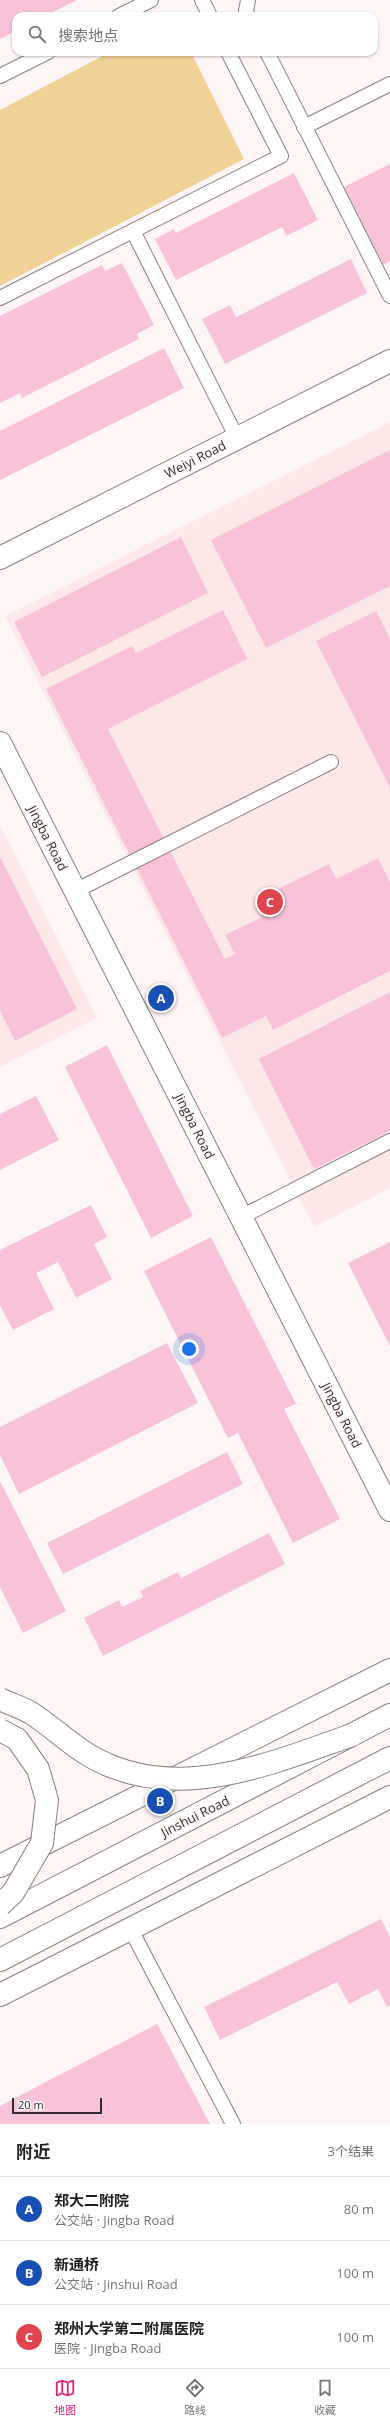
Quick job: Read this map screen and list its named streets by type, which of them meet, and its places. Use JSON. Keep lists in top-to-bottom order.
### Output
{
  "streets": {
    "street": ["Weiyi Road", "Jingba Road", "Jinshui Road"]
  },
  "scale_bar": "20 m",
  "page": {
    "search": "搜索地点",
    "pins": ["C", "A", "B"],
    "scale": "20 m",
    "heading": ["附近", "3个结果"],
    "list": [
      {
        "mark": "A",
        "name": "郑大二附院",
        "note": "公交站 · Jingba Road",
        "value": "80 m"
      },
      {
        "mark": "B",
        "name": "新通桥",
        "note": "公交站 · Jinshui Road",
        "value": "100 m"
      },
      {
        "mark": "C",
        "name": "郑州大学第二附属医院",
        "note": "医院 · Jingba Road",
        "value": "100 m"
      }
    ],
    "nav": ["地图", "路线", "收藏"]
  }
}
